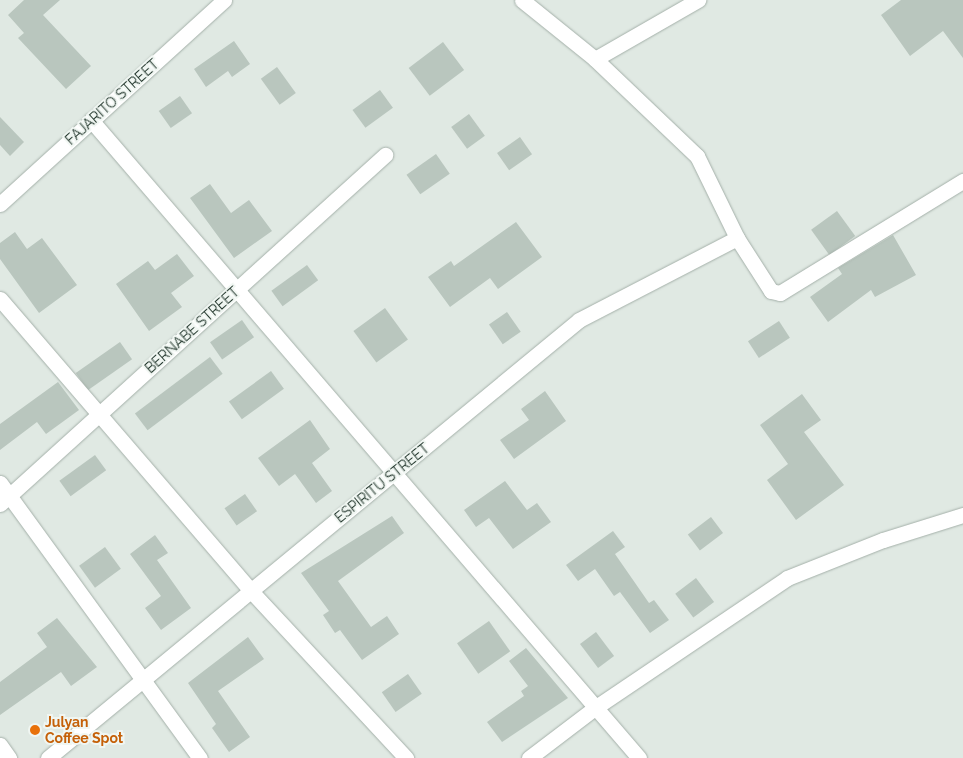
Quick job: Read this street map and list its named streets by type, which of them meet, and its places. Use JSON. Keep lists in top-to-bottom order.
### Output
{
  "streets": {
    "street": ["FAJARITO STREET", "BERNABE STREET", "ESPIRITU STREET"]
  },
  "places": ["Julyan Coffee Spot"]
}
